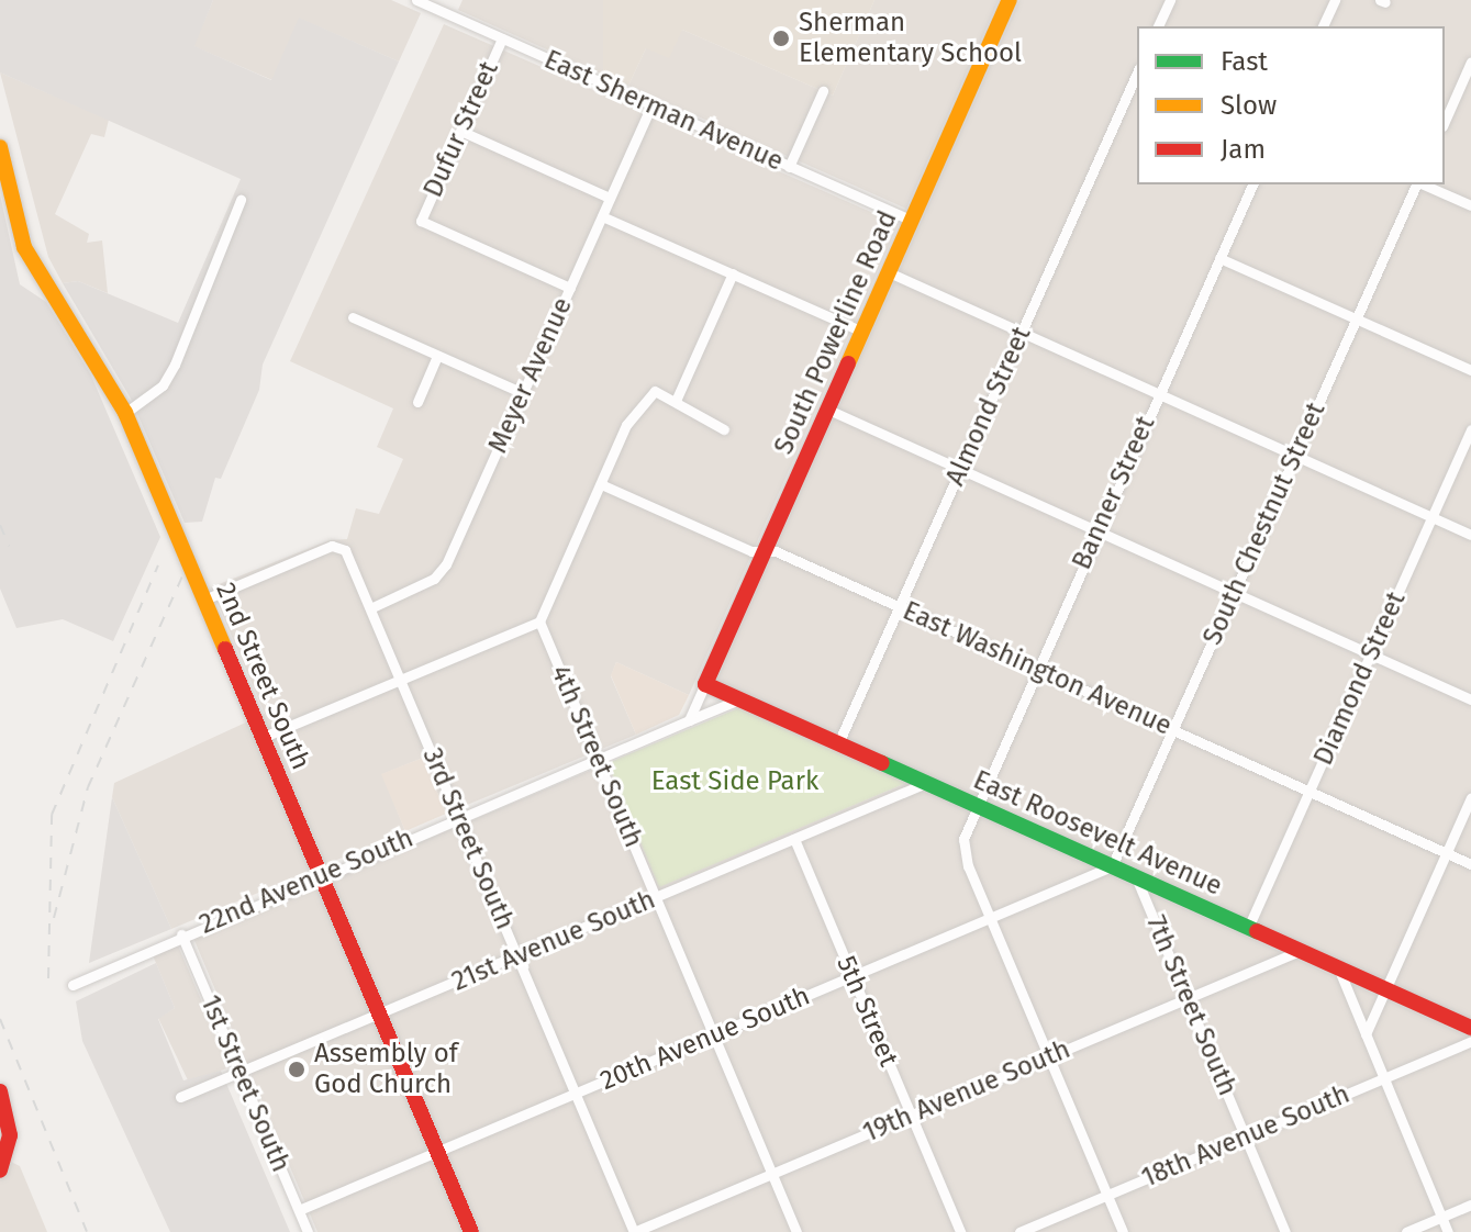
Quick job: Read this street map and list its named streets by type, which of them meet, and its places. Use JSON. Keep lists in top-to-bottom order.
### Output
{
  "streets": {
    "street": [
      "East Sherman Avenue",
      "Dufur Street",
      "South Powerline Road",
      "Meyer Avenue",
      "Almond Street",
      "Banner Street",
      "South Chestnut Street",
      "East Washington Avenue",
      "2nd Street South",
      "Diamond Street",
      "4th Street South",
      "East Roosevelt Avenue",
      "3rd Street South",
      "22nd Avenue South",
      "21st Avenue South",
      "7th Street South",
      "5th Street",
      "20th Avenue South",
      "1st Street South",
      "19th Avenue South",
      "18th Avenue South"
    ]
  },
  "crossings": [
    ["East Sherman Avenue", "Dufur Street"],
    ["East Sherman Avenue", "South Powerline Road"],
    ["East Sherman Avenue", "Meyer Avenue"],
    ["Dufur Street", "Meyer Avenue"],
    ["South Powerline Road", "East Washington Avenue"],
    ["South Powerline Road", "East Roosevelt Avenue"],
    ["Meyer Avenue", "3rd Street South"],
    ["Almond Street", "East Washington Avenue"],
    ["Almond Street", "East Roosevelt Avenue"],
    ["Banner Street", "East Washington Avenue"],
    ["Banner Street", "East Roosevelt Avenue"],
    ["Banner Street", "20th Avenue South"],
    ["Banner Street", "19th Avenue South"],
    ["Banner Street", "18th Avenue South"],
    ["South Chestnut Street", "East Washington Avenue"],
    ["South Chestnut Street", "East Roosevelt Avenue"],
    ["South Chestnut Street", "20th Avenue South"],
    ["East Washington Avenue", "Diamond Street"],
    ["2nd Street South", "3rd Street South"],
    ["2nd Street South", "22nd Avenue South"],
    ["2nd Street South", "21st Avenue South"],
    ["2nd Street South", "20th Avenue South"],
    ["Diamond Street", "East Roosevelt Avenue"],
    ["4th Street South", "22nd Avenue South"],
    ["4th Street South", "21st Avenue South"],
    ["4th Street South", "20th Avenue South"],
    ["4th Street South", "19th Avenue South"],
    ["East Roosevelt Avenue", "22nd Avenue South"],
    ["East Roosevelt Avenue", "21st Avenue South"],
    ["East Roosevelt Avenue", "7th Street South"],
    ["East Roosevelt Avenue", "20th Avenue South"],
    ["East Roosevelt Avenue", "19th Avenue South"],
    ["3rd Street South", "22nd Avenue South"],
    ["3rd Street South", "21st Avenue South"],
    ["3rd Street South", "20th Avenue South"],
    ["3rd Street South", "19th Avenue South"],
    ["22nd Avenue South", "1st Street South"],
    ["21st Avenue South", "5th Street"],
    ["21st Avenue South", "1st Street South"],
    ["7th Street South", "19th Avenue South"],
    ["7th Street South", "18th Avenue South"],
    ["5th Street", "20th Avenue South"],
    ["5th Street", "19th Avenue South"],
    ["20th Avenue South", "1st Street South"]
  ],
  "parks": ["East Side Park"],
  "places": ["Sherman Elementary School", "Assembly of God Church"],
  "legend": ["Fast", "Slow", "Jam"]
}
